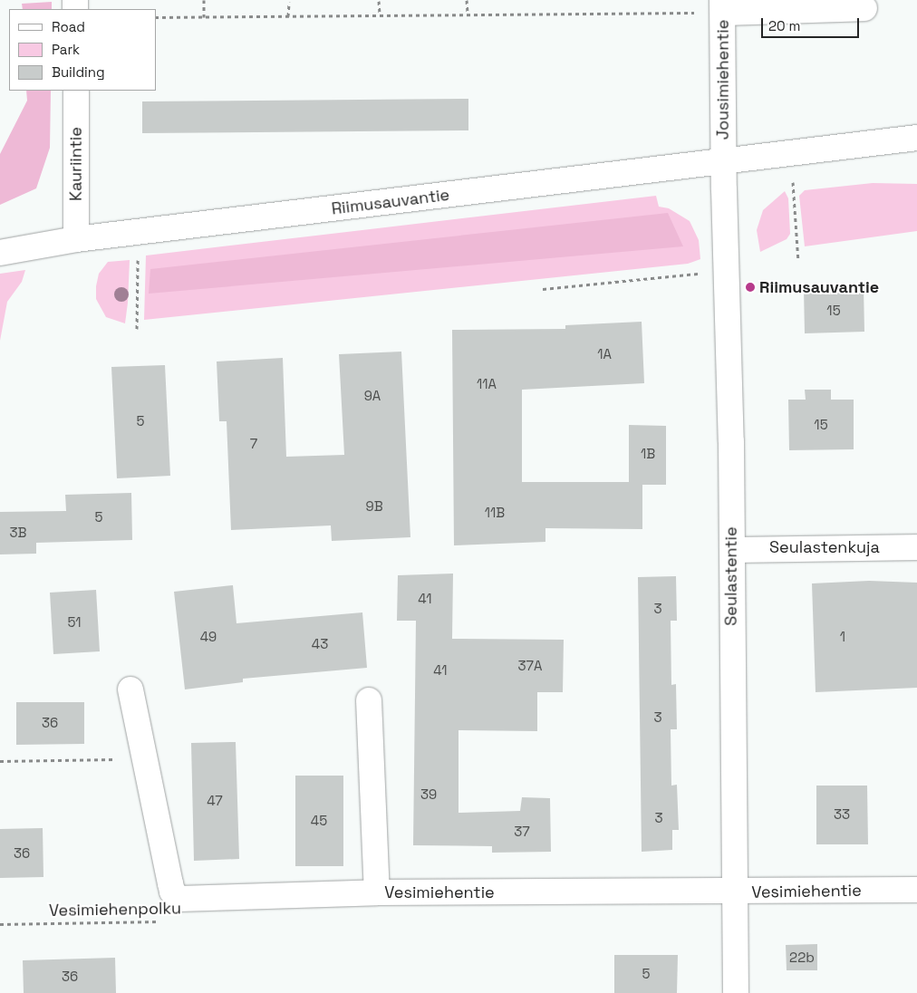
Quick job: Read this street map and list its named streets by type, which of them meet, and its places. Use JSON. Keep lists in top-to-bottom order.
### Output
{
  "streets": {
    "street": [
      "Jousimiehentie",
      "Kauriintie",
      "Riimusauvantie",
      "Seulastenkuja",
      "Seulastentie",
      "Vesimiehentie"
    ],
    "path": ["Vesimiehenpolku"]
  },
  "crossings": [
    ["Jousimiehentie", "Riimusauvantie"],
    ["Jousimiehentie", "Seulastentie"],
    ["Kauriintie", "Riimusauvantie"],
    ["Riimusauvantie", "Seulastentie"],
    ["Seulastenkuja", "Seulastentie"],
    ["Seulastentie", "Vesimiehentie"]
  ],
  "places": ["Riimusauvantie"],
  "house_numbers": [
    "15",
    "1A",
    "11A",
    "9A",
    "5",
    "15",
    "7",
    "1B",
    "9B",
    "11B",
    "5",
    "3B",
    "41",
    "3",
    "51",
    "49",
    "1",
    "43",
    "37A",
    "41",
    "3",
    "36",
    "39",
    "47",
    "33",
    "3",
    "45",
    "37",
    "36",
    "22b",
    "5",
    "36"
  ],
  "legend": ["Road", "Park", "Building"],
  "scale_bar": "20 m"
}
